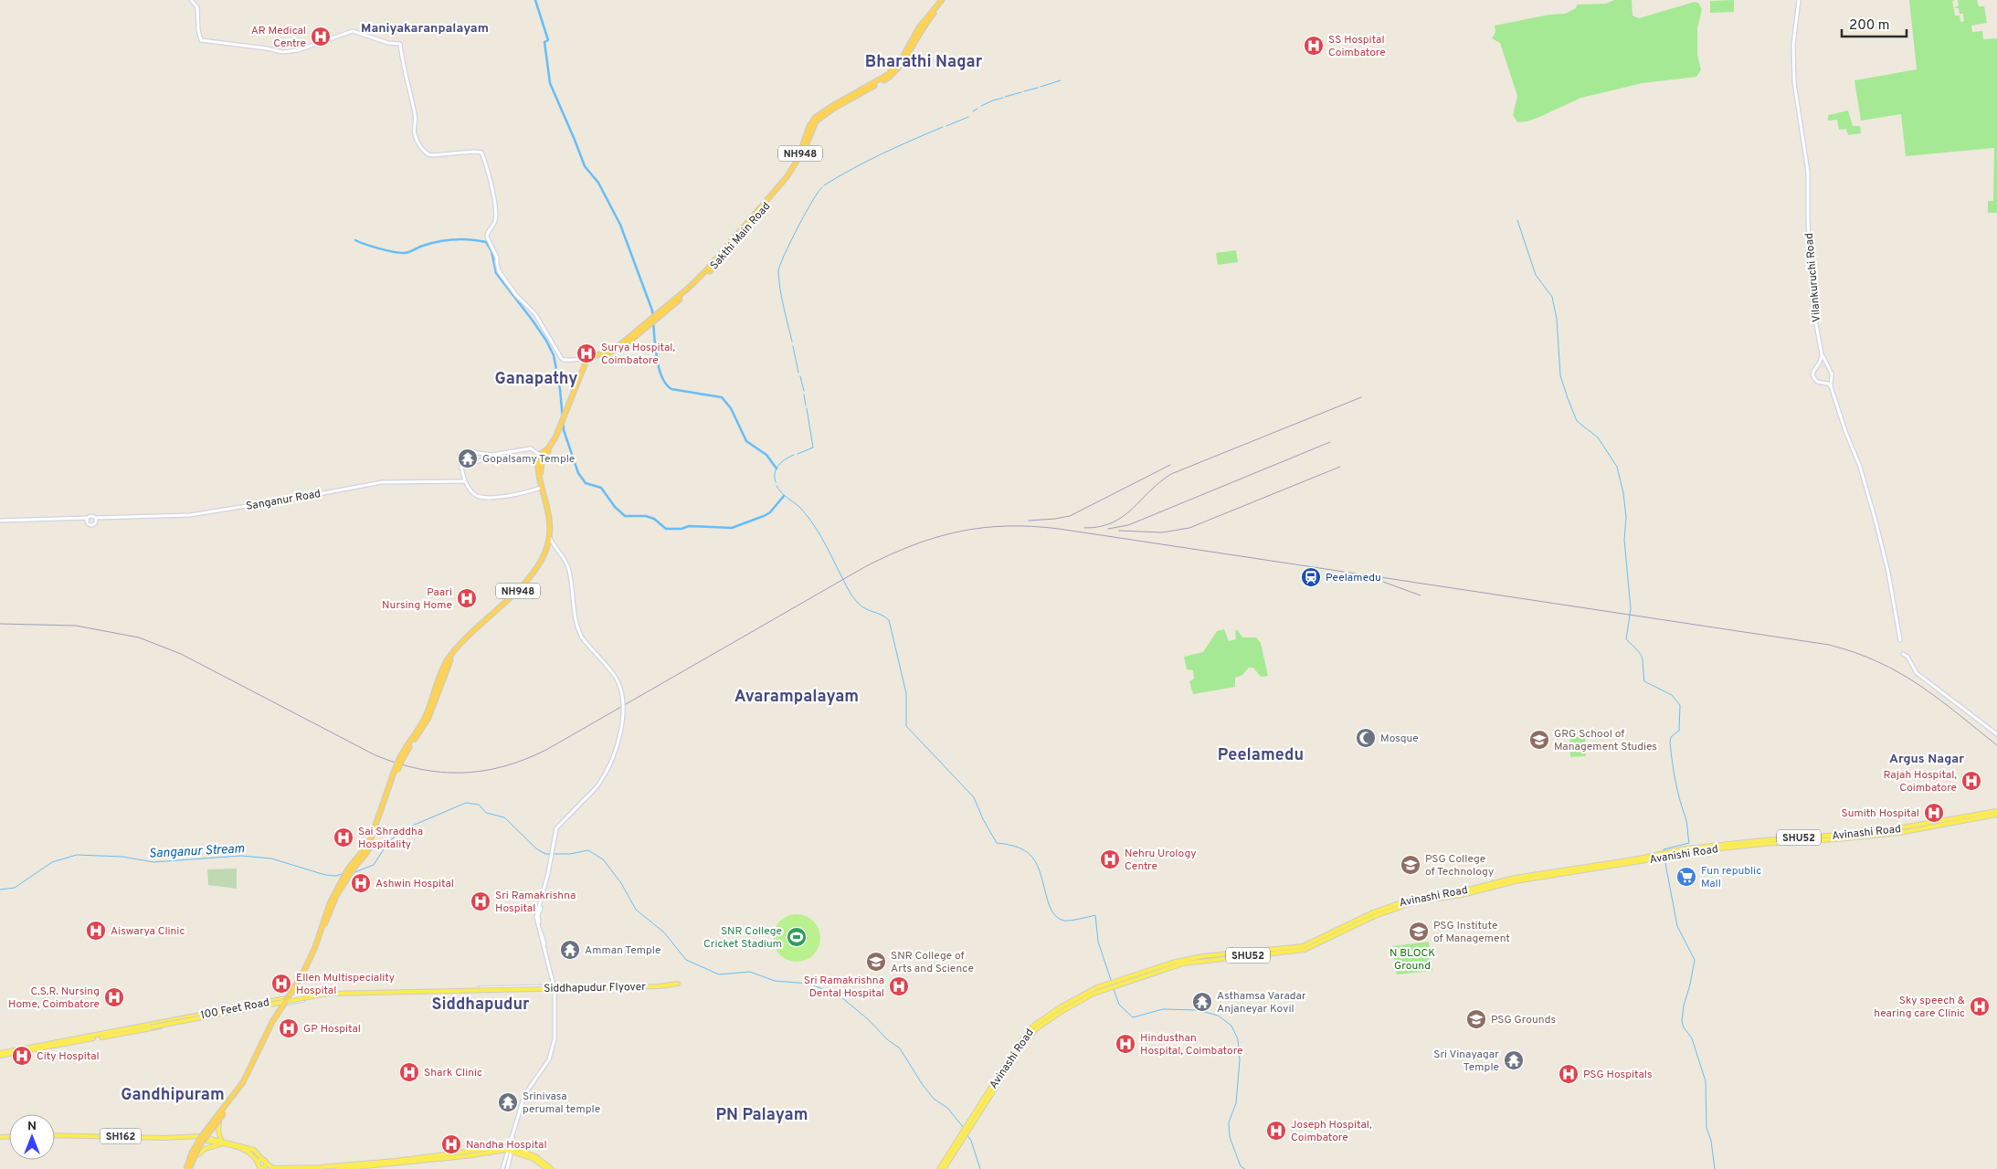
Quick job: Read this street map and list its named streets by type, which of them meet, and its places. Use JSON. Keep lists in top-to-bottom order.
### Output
{
  "streets": {
    "highway": ["NH948", "Sakthi Main Road"],
    "main road": [
      "Vilankuruchi Road",
      "Sanganur Road",
      "Avinashi Road",
      "SHU52",
      "Avanishi Road",
      "Siddhapudur Flyover",
      "100 Feet Road",
      "SH162"
    ]
  },
  "crossings": [
    ["Avinashi Road", "Avanishi Road"],
    ["SHU52", "Avanishi Road"],
    ["Siddhapudur Flyover", "100 Feet Road"]
  ],
  "districts": [
    "Maniyakaranpalayam",
    "Bharathi Nagar",
    "Ganapathy",
    "Avarampalayam",
    "Peelamedu",
    "Argus Nagar",
    "Siddhapudur",
    "Gandhipuram",
    "PN Palayam"
  ],
  "water": ["Sanganur Stream"],
  "parks": ["N BLOCK Ground"],
  "places": {
    "hospital": [
      "AR Medical Centre",
      "SS Hospital Coimbatore",
      "Surya Hospital, Coimbatore",
      "Paari Nursing Home",
      "Rajah Hospital, Coimbatore",
      "Sumith Hospital",
      "Sai Shraddha Hospitality",
      "Nehru Urology Centre",
      "Ashwin Hospital",
      "Sri Ramakrishna Hospital",
      "Aiswarya Clinic",
      "Ellen Multispeciality Hospital",
      "Sri Ramakrishna Dental Hospital",
      "C.S.R. Nursing Home, Coimbatore",
      "Sky speech & hearing care Clinic",
      "GP Hospital",
      "Hindusthan Hospital, Coimbatore",
      "City Hospital",
      "Shark Clinic",
      "PSG Hospitals",
      "Joseph Hospital, Coimbatore",
      "Nandha Hospital"
    ],
    "temple": [
      "Gopalsamy Temple",
      "Amman Temple",
      "Asthamsa Varadar Anjaneyar Kovil",
      "Sri Vinayagar Temple",
      "Srinivasa perumal temple"
    ],
    "station": ["Peelamedu"],
    "mosque": ["Mosque"],
    "school or university": [
      "GRG School of Management Studies",
      "PSG College of Technology",
      "PSG Institute of Management",
      "SNR College of Arts and Science",
      "PSG Grounds"
    ],
    "supermarket": ["Fun republic Mall"],
    "sports": ["SNR College Cricket Stadium"]
  },
  "scale_bar": "200 m",
  "north": "top"
}
